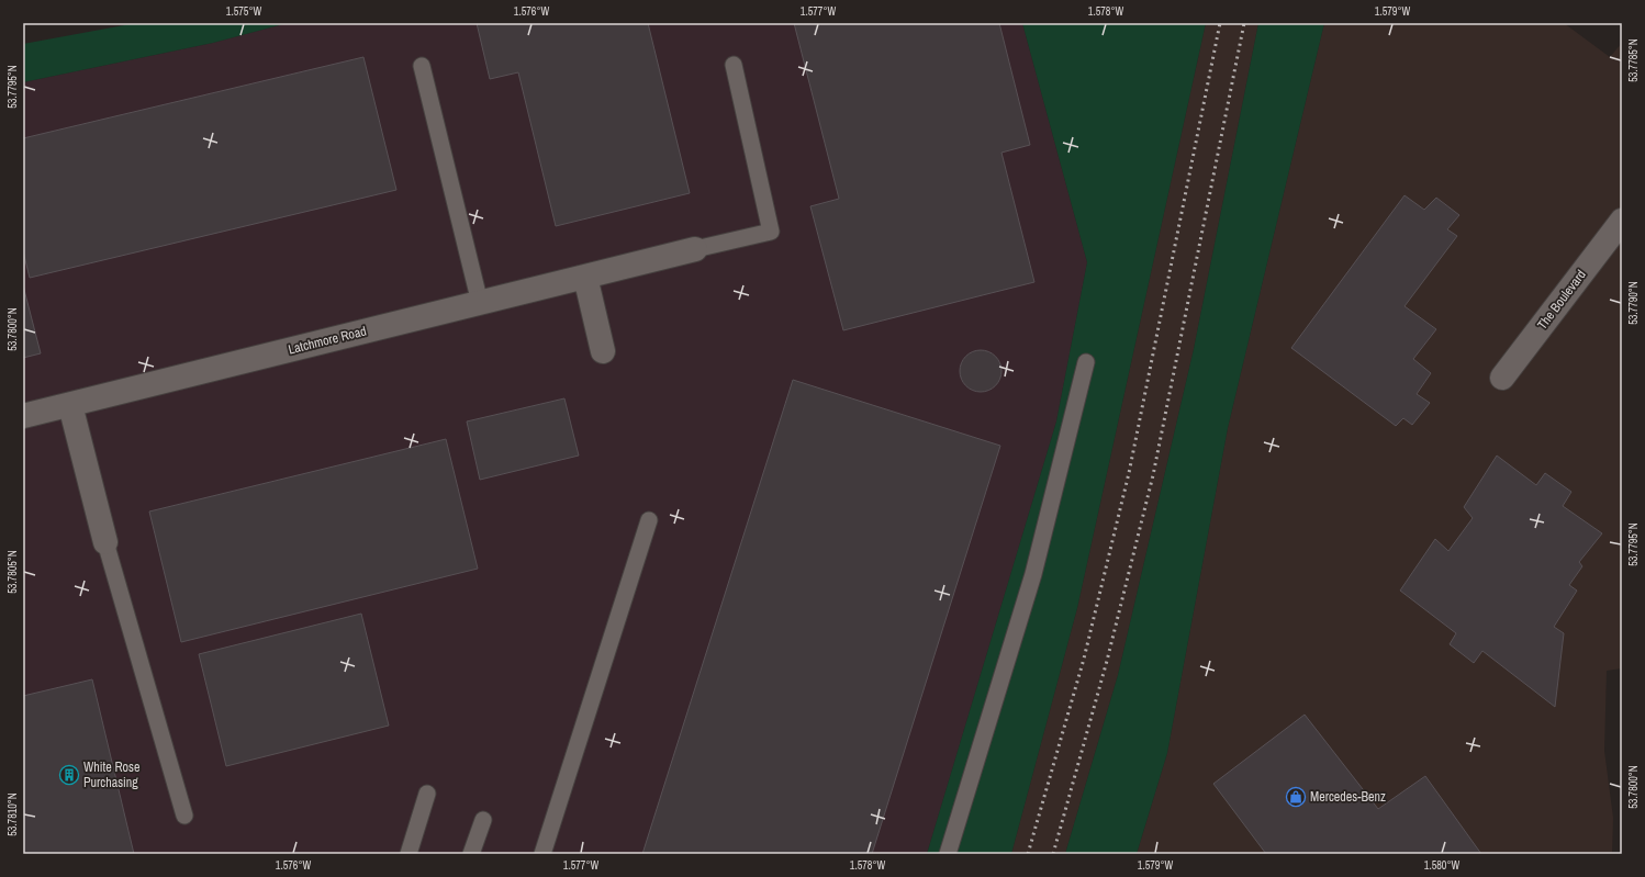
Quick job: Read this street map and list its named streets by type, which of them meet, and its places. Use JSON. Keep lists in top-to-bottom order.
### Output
{
  "streets": {
    "street": ["The Boulevard", "Latchmore Road"]
  },
  "places": {
    "building": ["White Rose Purchasing"],
    "shop": ["Mercedes-Benz"]
  },
  "coordinates": [
    "1.575°W",
    "1.576°W",
    "1.577°W",
    "1.578°W",
    "1.579°W",
    "53.7785°N",
    "53.7795°N",
    "53.7790°N",
    "53.7800°N",
    "53.7805°N",
    "53.7810°N",
    "1.580°W"
  ]
}
